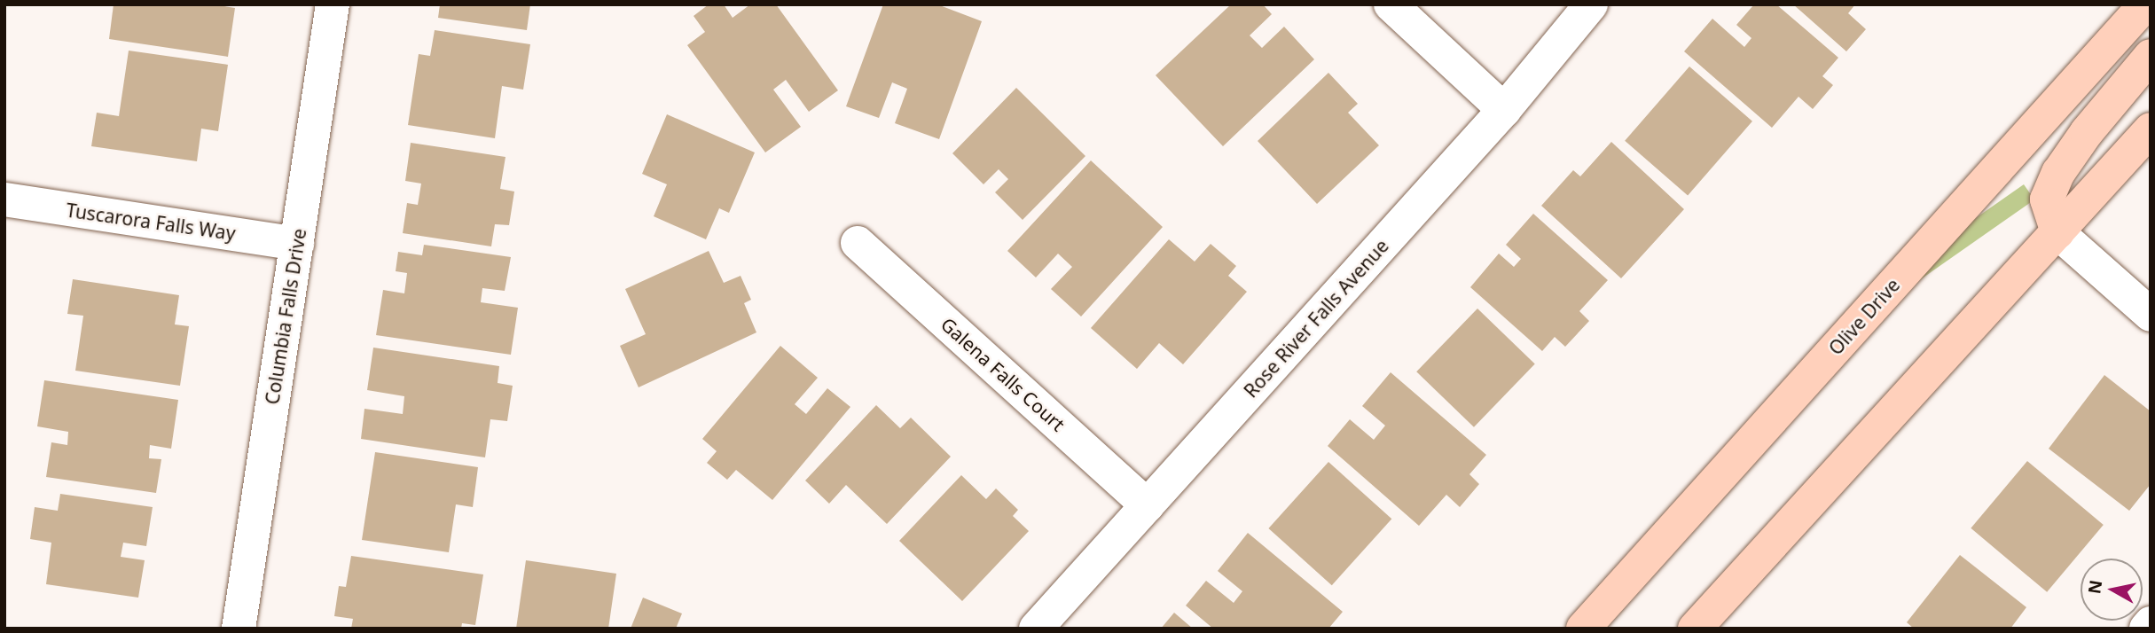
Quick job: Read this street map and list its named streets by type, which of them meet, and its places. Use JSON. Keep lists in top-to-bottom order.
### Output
{
  "streets": {
    "main road": ["Olive Drive"],
    "street": [
      "Tuscarora Falls Way",
      "Columbia Falls Drive",
      "Rose River Falls Avenue",
      "Galena Falls Court"
    ]
  },
  "crossings": [
    ["Tuscarora Falls Way", "Columbia Falls Drive"],
    ["Rose River Falls Avenue", "Galena Falls Court"]
  ],
  "north": "left"
}
